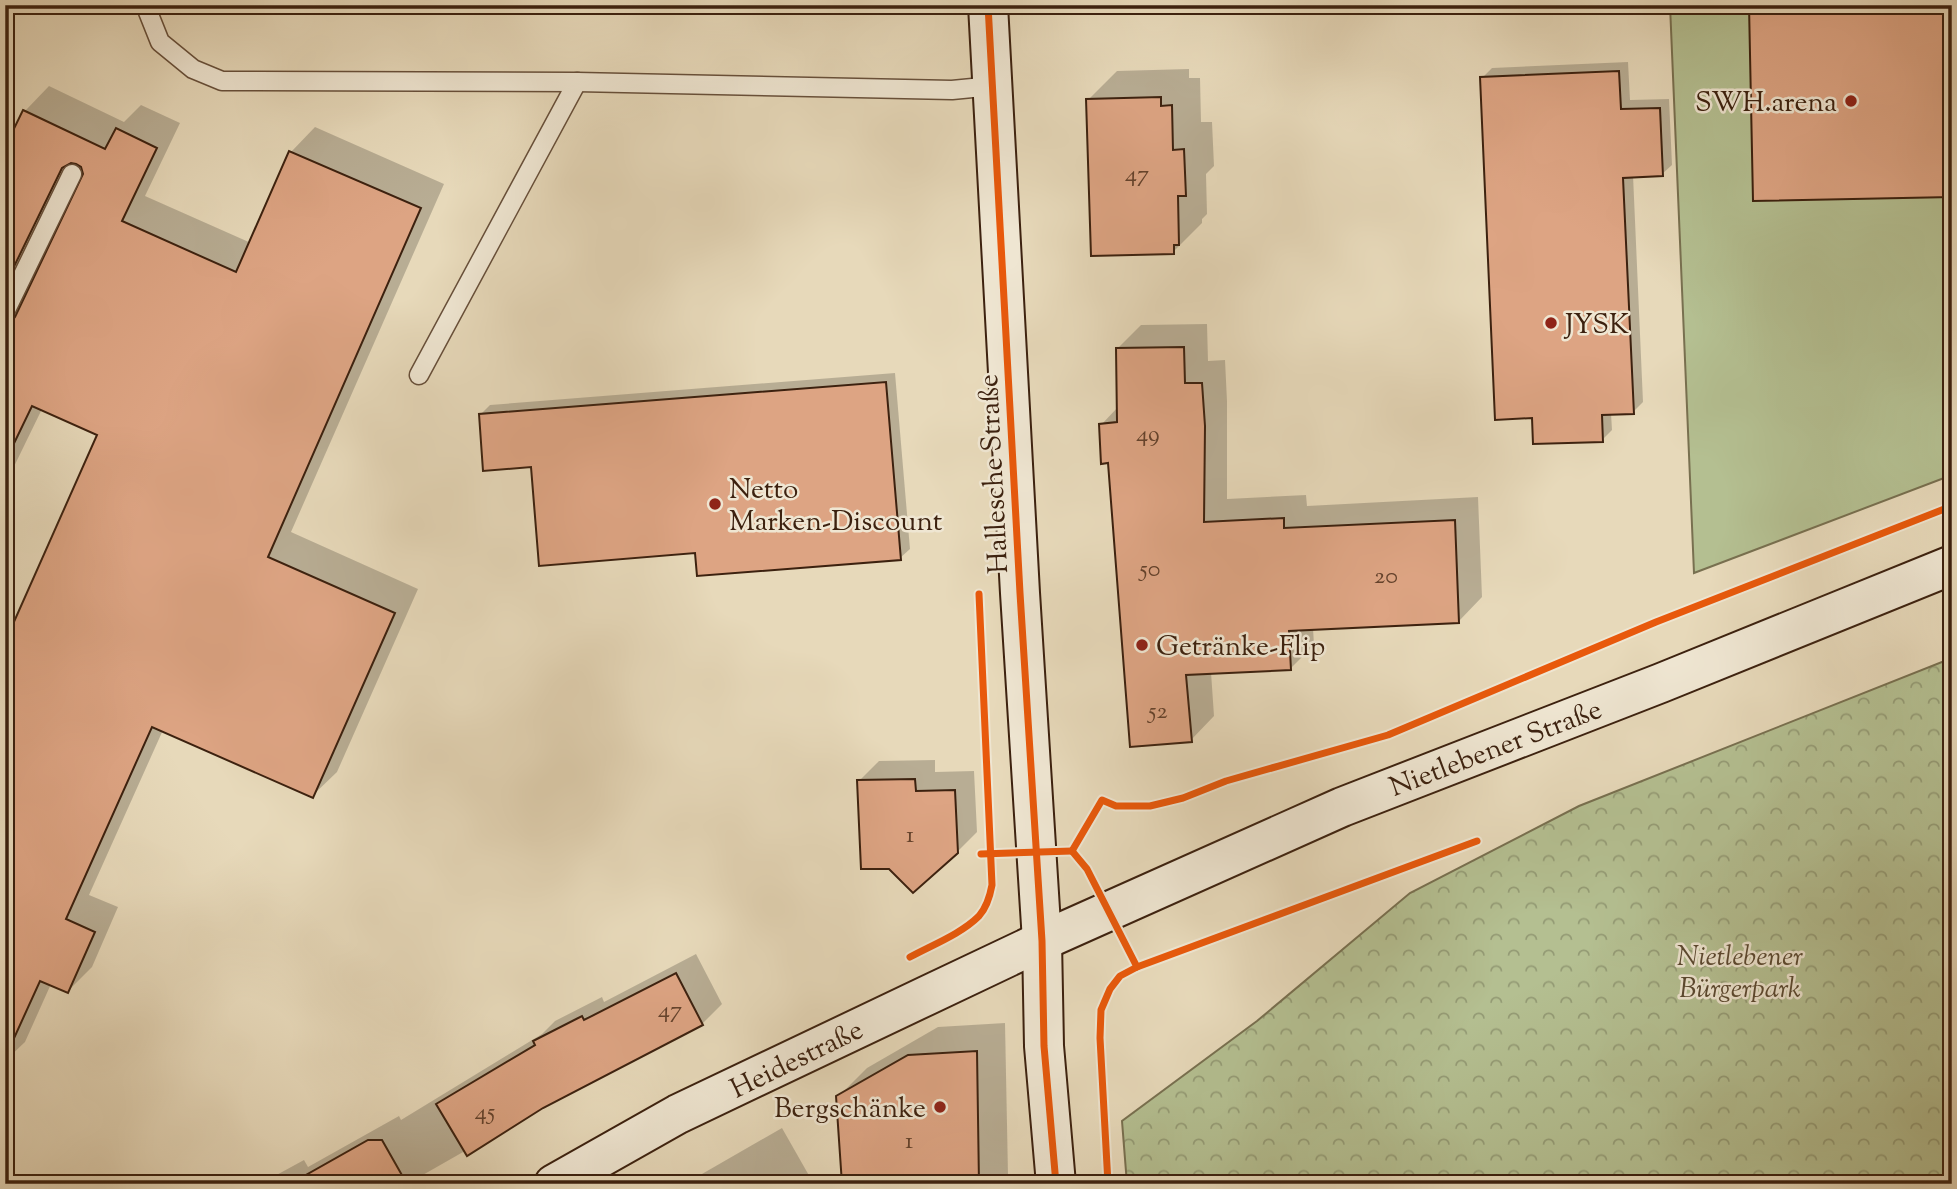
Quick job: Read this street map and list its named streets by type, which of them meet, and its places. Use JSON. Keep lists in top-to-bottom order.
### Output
{
  "streets": {
    "main road": ["Hallesche Straße", "Nietlebener Straße", "Heidestraße"]
  },
  "crossings": [
    ["Hallesche Straße", "Nietlebener Straße"],
    ["Hallesche Straße", "Heidestraße"],
    ["Nietlebener Straße", "Heidestraße"]
  ],
  "parks": ["Nietlebener Bürgerpark"],
  "places": [
    "SWH.arena",
    "JYSK",
    "Netto Marken-Discount",
    "Getränke-Flip",
    "Bergschänke"
  ],
  "house_numbers": [
    "47",
    "49",
    "50",
    "20",
    "52",
    "1",
    "47",
    "45",
    "1"
  ]
}
